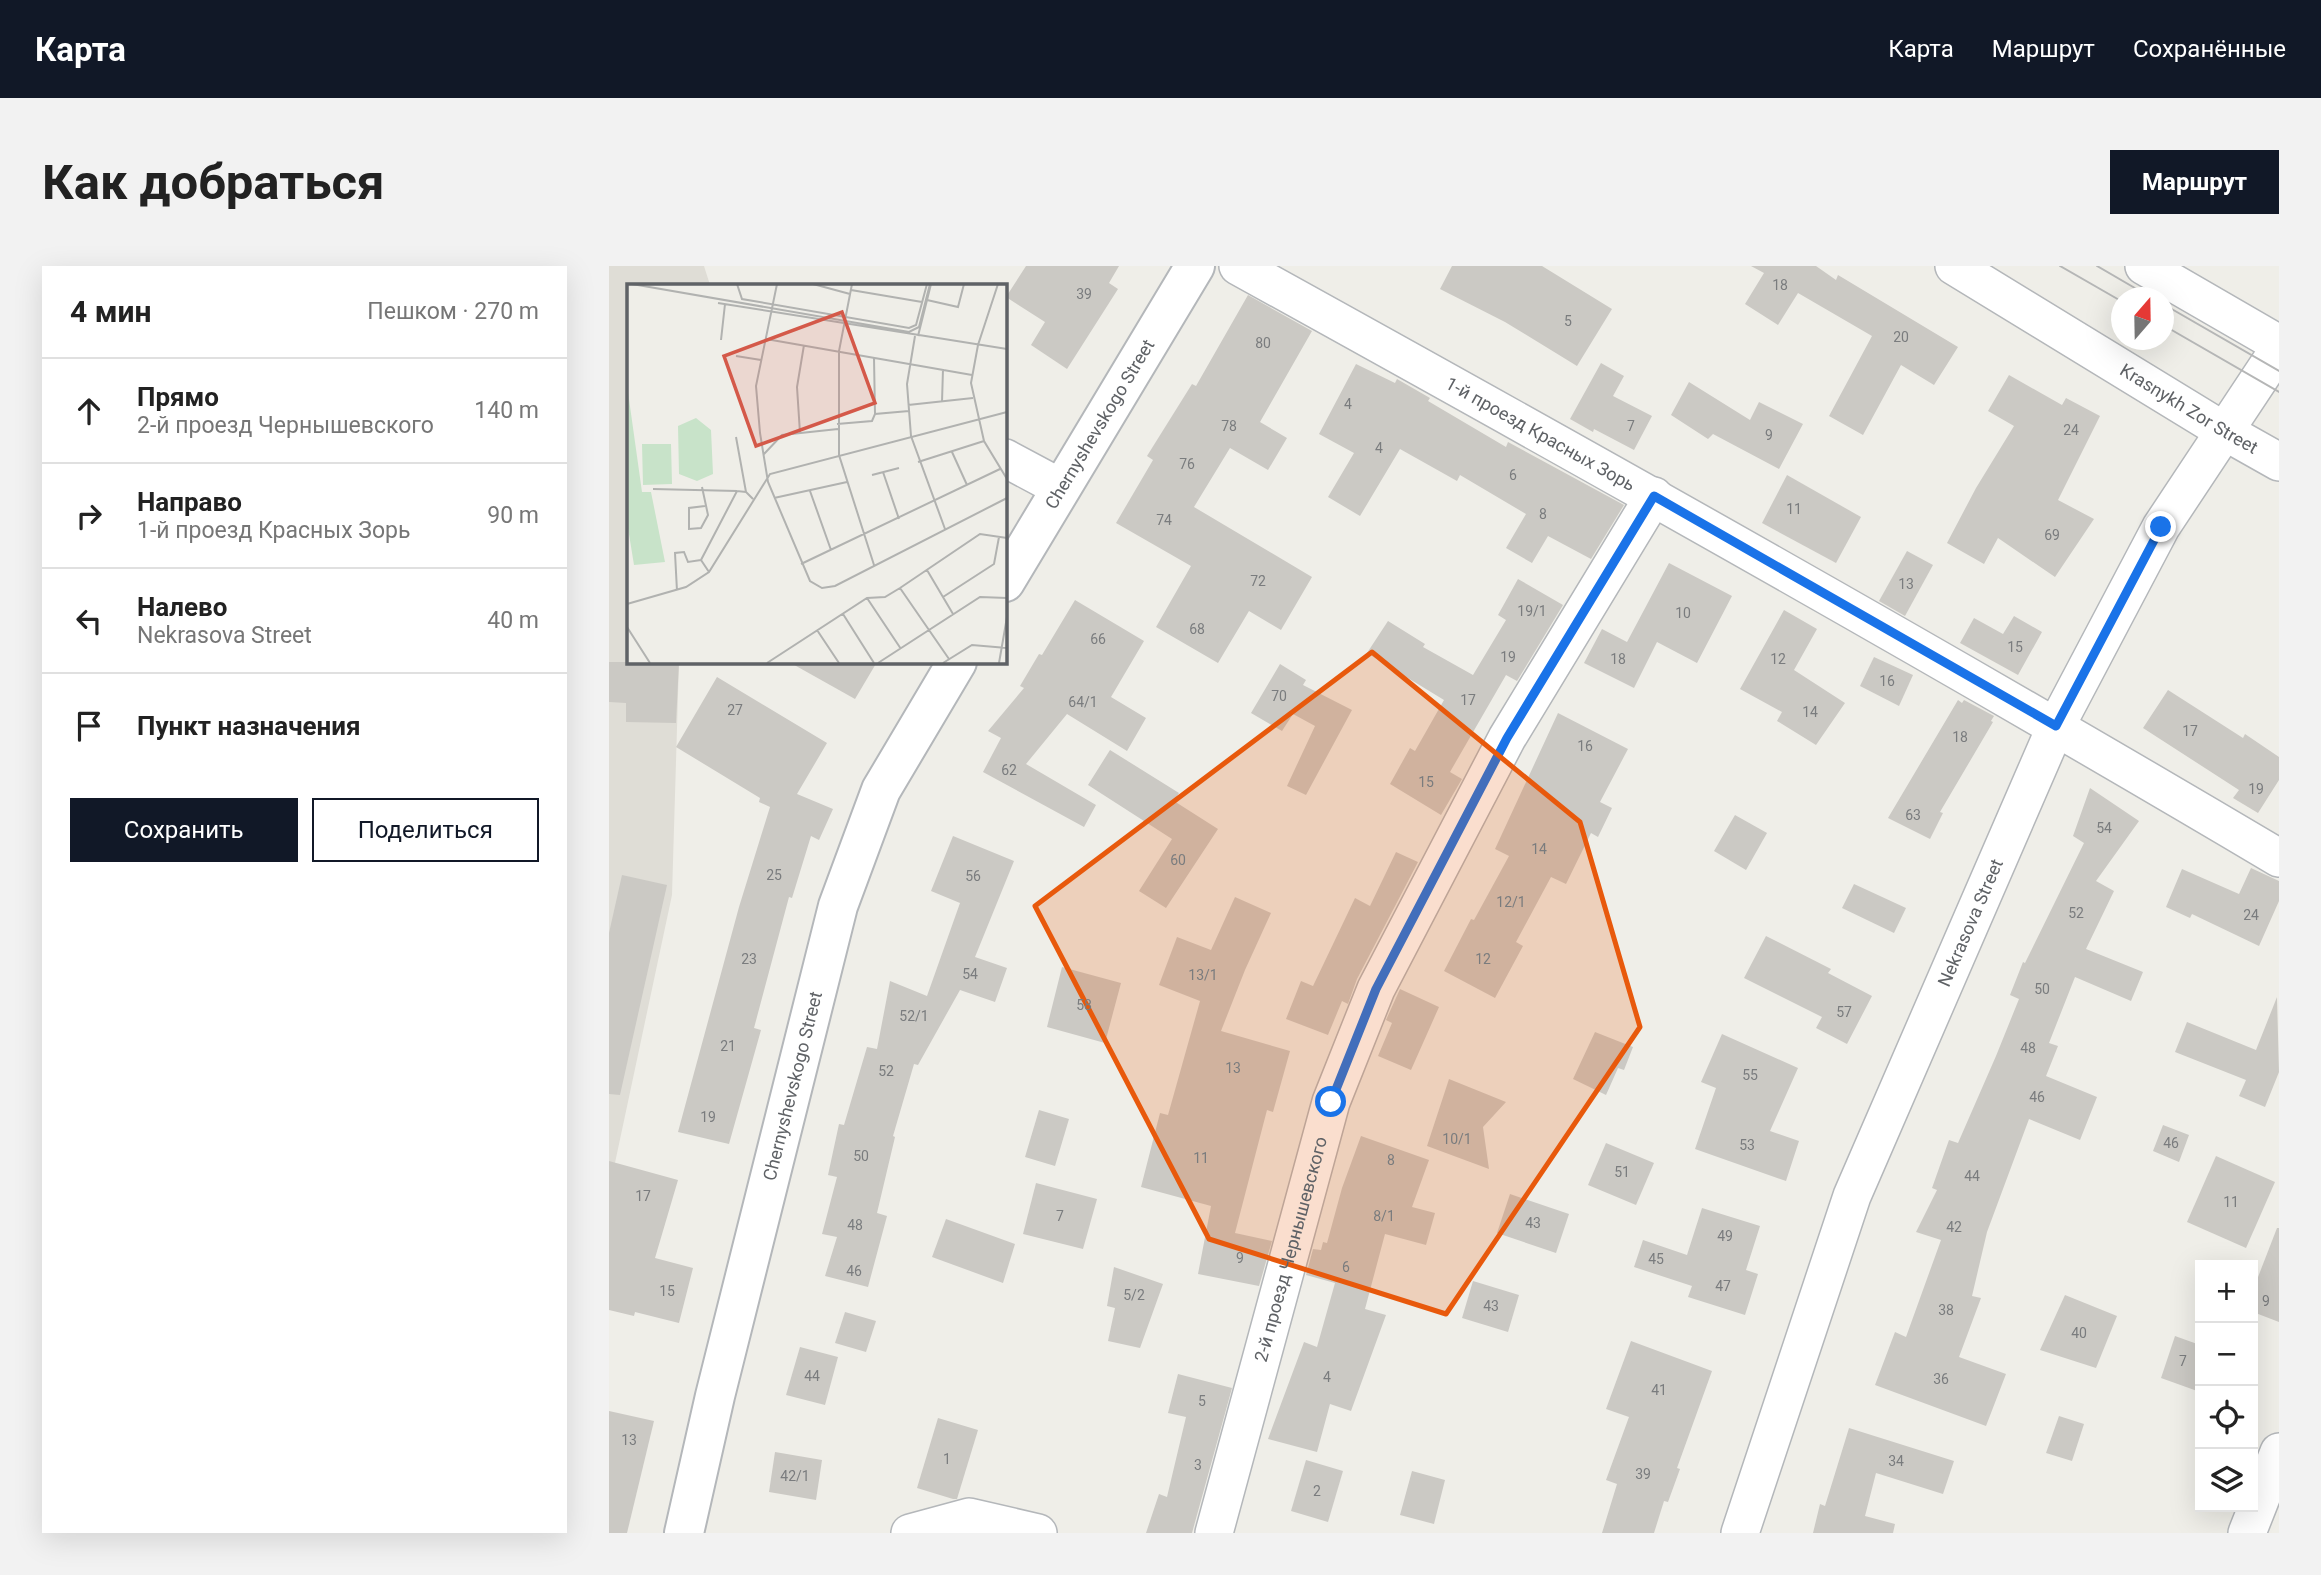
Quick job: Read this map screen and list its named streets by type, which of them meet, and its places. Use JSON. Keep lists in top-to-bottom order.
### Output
{
  "streets": {
    "street": [
      "Krasnykh Zor Street",
      "Chernyshevskogo Street",
      "1-й проезд Красных Зорь",
      "Nekrasova Street",
      "2-й проезд Чернышевского"
    ]
  },
  "crossings": [
    ["Krasnykh Zor Street", "Nekrasova Street"],
    ["1-й проезд Красных Зорь", "Nekrasova Street"],
    ["1-й проезд Красных Зорь", "2-й проезд Чернышевского"]
  ],
  "house_numbers": [
    "18",
    "39",
    "5",
    "20",
    "80",
    "4",
    "78",
    "7",
    "24",
    "9",
    "4",
    "76",
    "6",
    "11",
    "8",
    "74",
    "69",
    "72",
    "13",
    "19/1",
    "10",
    "68",
    "66",
    "15",
    "19",
    "18",
    "12",
    "16",
    "70",
    "17",
    "64/1",
    "27",
    "14",
    "17",
    "18",
    "16",
    "62",
    "15",
    "19",
    "63",
    "54",
    "14",
    "60",
    "25",
    "56",
    "12/1",
    "52",
    "24",
    "23",
    "12",
    "54",
    "13/1",
    "50",
    "58",
    "57",
    "52/1",
    "21",
    "48",
    "13",
    "52",
    "55",
    "46",
    "19",
    "10/1",
    "46",
    "53",
    "50",
    "11",
    "8",
    "51",
    "44",
    "17",
    "11",
    "7",
    "8/1",
    "43",
    "48",
    "42",
    "49",
    "9",
    "45",
    "6",
    "46",
    "47",
    "15",
    "5/2",
    "9",
    "43",
    "38",
    "40",
    "7",
    "44",
    "4",
    "36",
    "41",
    "5",
    "13",
    "1",
    "34",
    "3",
    "39",
    "42/1",
    "2"
  ],
  "north": "top",
  "page": {
    "header": "Карта",
    "nav": ["Карта", "Маршрут", "Сохранённые"],
    "buttons": [
      "Маршрут",
      ["Сохранить", "Поделиться"]
    ],
    "title": "Как добраться",
    "heading": ["4 мин", "Пешком · 270 m"],
    "list": [
      ["Прямо", "2-й проезд Чернышевского", "140 m"],
      ["Направо", "1-й проезд Красных Зорь", "90 m"],
      ["Налево", "Nekrasova Street", "40 m"],
      "Пункт назначения"
    ],
    "map_buttons": ["+", "−"]
  }
}
